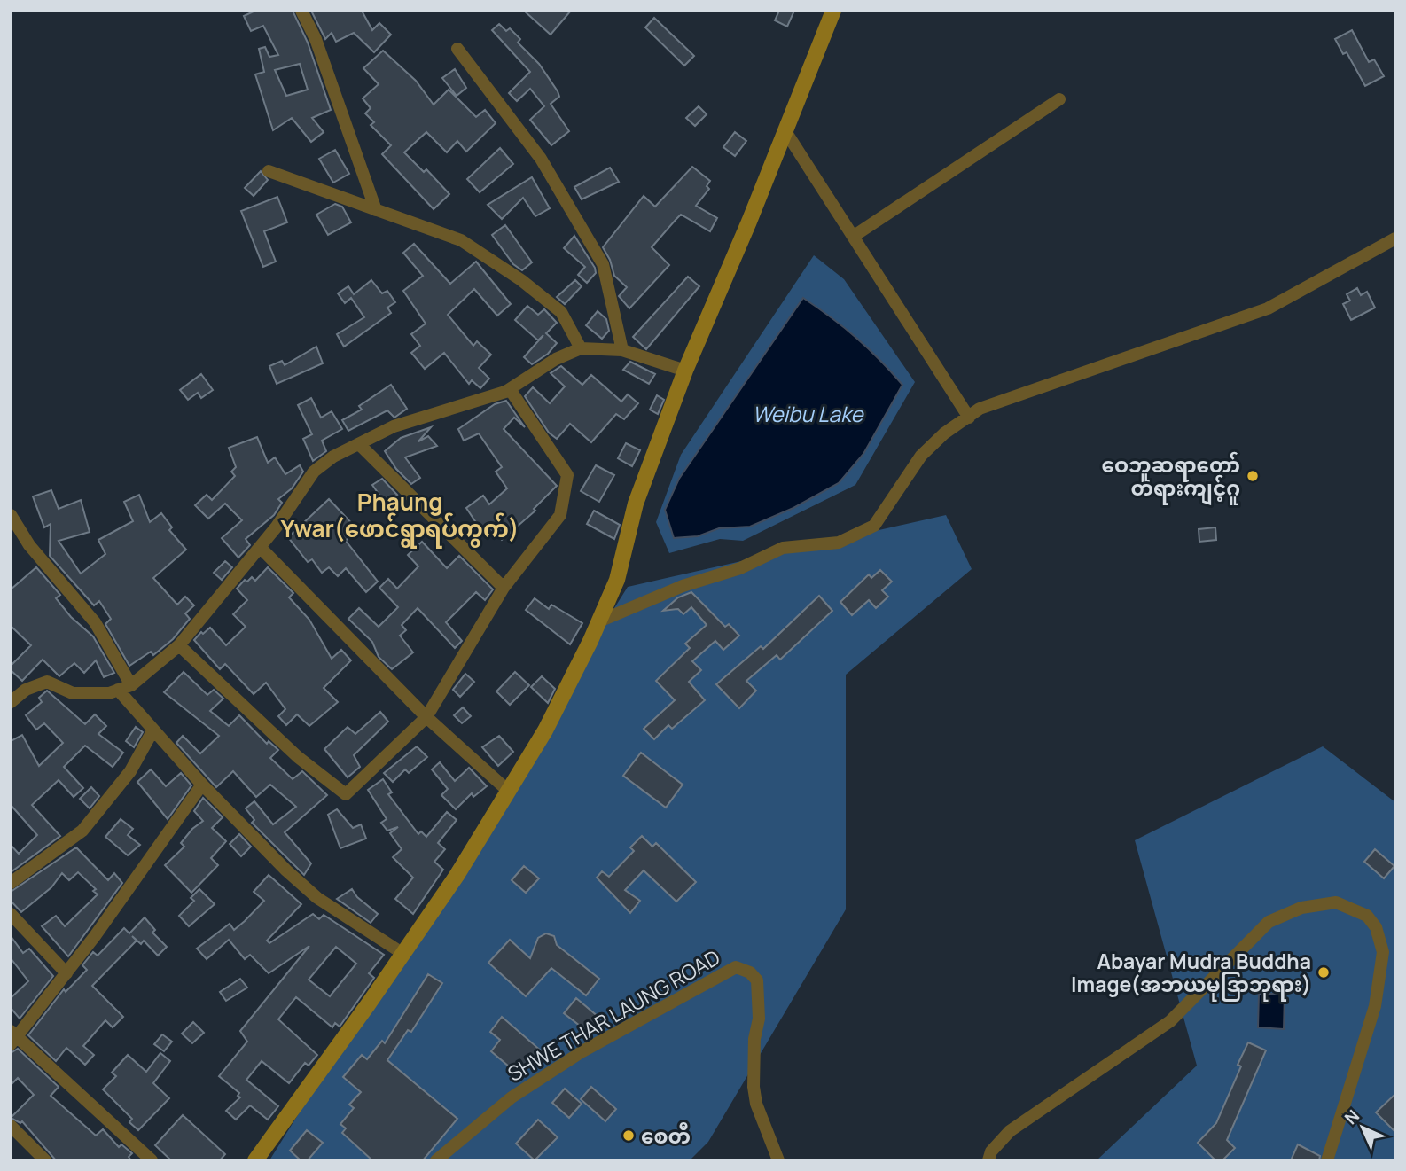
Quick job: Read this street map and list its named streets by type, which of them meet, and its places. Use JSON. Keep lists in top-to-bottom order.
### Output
{
  "streets": {
    "street": ["SHWE THAR LAUNG ROAD"]
  },
  "districts": ["Phaung Ywar(ဖောင်ရွာရပ်ကွက်)"],
  "water": ["Weibu Lake"],
  "places": ["ဝေဘူဆရာတော် တရားကျင့်ဂူ", "Abayar Mudra Buddha Image(အဘယမုဒြာဘုရား)", "စေတီ"],
  "north": "top left"
}
